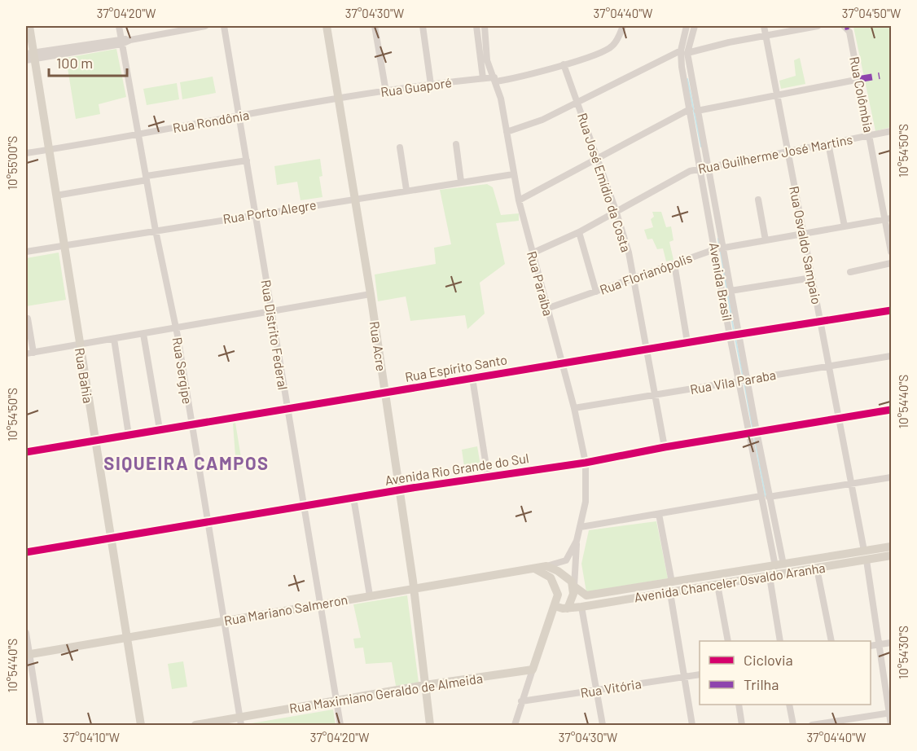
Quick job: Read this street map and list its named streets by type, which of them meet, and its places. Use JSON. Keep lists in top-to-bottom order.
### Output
{
  "streets": {
    "main road": [
      "Rua Acre",
      "Rua Bahia",
      "Avenida Chanceler Osvaldo Aranha",
      "Rua Mariano Salmeron",
      "Rua Maximiano Geraldo de Almeida"
    ],
    "street": [
      "Rua Guaporé",
      "Rua Colômbia",
      "Rua Rondônia",
      "Rua Guilherme José Martins",
      "Rua José Emídio da Costa",
      "Rua Porto Alegre",
      "Rua Osvaldo Sampaio",
      "Rua Florianópolis",
      "Avenida Brasil",
      "Rua Paraíba",
      "Rua Distrito Federal",
      "Rua Espírito Santo",
      "Rua Sergipe",
      "Rua Vila Paraba",
      "Avenida Rio Grande do Sul",
      "Rua Vitória"
    ]
  },
  "crossings": [
    ["Rua Guaporé", "Rua Rondônia"],
    ["Rua Guaporé", "Rua José Emídio da Costa"],
    ["Rua Guaporé", "Rua Paraíba"],
    ["Rua Guaporé", "Rua Acre"],
    ["Rua Colômbia", "Rua Guilherme José Martins"],
    ["Rua Colômbia", "Rua Florianópolis"],
    ["Rua Rondônia", "Rua Distrito Federal"],
    ["Rua Rondônia", "Rua Acre"],
    ["Rua Rondônia", "Rua Sergipe"],
    ["Rua Rondônia", "Rua Bahia"],
    ["Rua Guilherme José Martins", "Rua José Emídio da Costa"],
    ["Rua Guilherme José Martins", "Rua Osvaldo Sampaio"],
    ["Rua Guilherme José Martins", "Avenida Brasil"],
    ["Rua Guilherme José Martins", "Rua Paraíba"],
    ["Rua José Emídio da Costa", "Rua Florianópolis"],
    ["Rua José Emídio da Costa", "Rua Espírito Santo"],
    ["Rua José Emídio da Costa", "Rua Vila Paraba"],
    ["Rua José Emídio da Costa", "Avenida Rio Grande do Sul"],
    ["Rua Porto Alegre", "Rua Paraíba"],
    ["Rua Porto Alegre", "Rua Distrito Federal"],
    ["Rua Porto Alegre", "Rua Acre"],
    ["Rua Porto Alegre", "Rua Sergipe"],
    ["Rua Porto Alegre", "Rua Bahia"],
    ["Rua Osvaldo Sampaio", "Rua Florianópolis"],
    ["Rua Osvaldo Sampaio", "Rua Espírito Santo"],
    ["Rua Osvaldo Sampaio", "Rua Vila Paraba"],
    ["Rua Osvaldo Sampaio", "Avenida Rio Grande do Sul"],
    ["Rua Osvaldo Sampaio", "Avenida Chanceler Osvaldo Aranha"],
    ["Rua Florianópolis", "Avenida Brasil"],
    ["Rua Florianópolis", "Rua Paraíba"],
    ["Avenida Brasil", "Rua Espírito Santo"],
    ["Avenida Brasil", "Rua Vila Paraba"],
    ["Avenida Brasil", "Avenida Rio Grande do Sul"],
    ["Avenida Brasil", "Avenida Chanceler Osvaldo Aranha"],
    ["Rua Paraíba", "Rua Espírito Santo"],
    ["Rua Paraíba", "Rua Vila Paraba"],
    ["Rua Paraíba", "Avenida Rio Grande do Sul"],
    ["Rua Distrito Federal", "Rua Espírito Santo"],
    ["Rua Distrito Federal", "Avenida Rio Grande do Sul"],
    ["Rua Distrito Federal", "Rua Mariano Salmeron"],
    ["Rua Distrito Federal", "Rua Maximiano Geraldo de Almeida"],
    ["Rua Acre", "Rua Espírito Santo"],
    ["Rua Acre", "Avenida Rio Grande do Sul"],
    ["Rua Acre", "Rua Mariano Salmeron"],
    ["Rua Acre", "Rua Maximiano Geraldo de Almeida"],
    ["Rua Espírito Santo", "Rua Sergipe"],
    ["Rua Espírito Santo", "Rua Bahia"],
    ["Rua Sergipe", "Avenida Rio Grande do Sul"],
    ["Rua Sergipe", "Rua Mariano Salmeron"],
    ["Rua Sergipe", "Rua Maximiano Geraldo de Almeida"],
    ["Rua Bahia", "Avenida Rio Grande do Sul"],
    ["Rua Bahia", "Rua Mariano Salmeron"],
    ["Avenida Chanceler Osvaldo Aranha", "Rua Mariano Salmeron"]
  ],
  "districts": ["SIQUEIRA CAMPOS"],
  "legend": ["Ciclovia", "Trilha"],
  "scale_bar": "100 m",
  "coordinates": [
    "37°04'20\"W",
    "37°04'30\"W",
    "37°04'40\"W",
    "37°04'50\"W",
    "10°54'50\"S",
    "10°55'00\"S",
    "10°54'40\"S",
    "10°54'30\"S",
    "37°04'10\"W"
  ]
}
